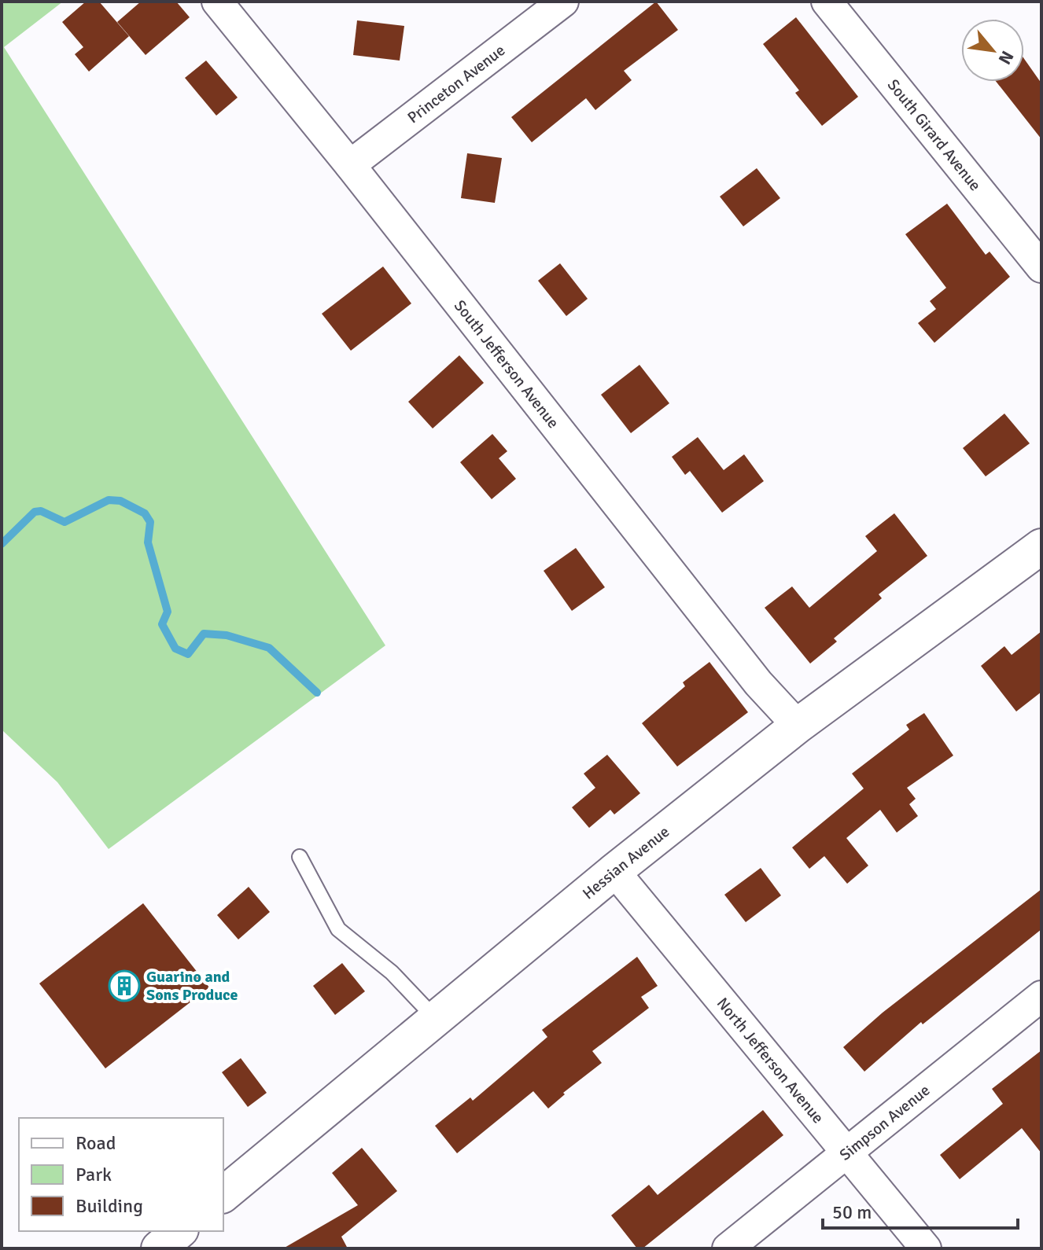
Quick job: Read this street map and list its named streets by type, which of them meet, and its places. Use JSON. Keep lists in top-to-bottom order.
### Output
{
  "streets": {
    "main road": ["Hessian Avenue"],
    "street": [
      "Princeton Avenue",
      "South Girard Avenue",
      "South Jefferson Avenue",
      "North Jefferson Avenue",
      "Simpson Avenue"
    ]
  },
  "crossings": [
    ["Princeton Avenue", "South Jefferson Avenue"],
    ["South Jefferson Avenue", "Hessian Avenue"],
    ["Hessian Avenue", "North Jefferson Avenue"],
    ["North Jefferson Avenue", "Simpson Avenue"]
  ],
  "places": {
    "building": ["Guarino and Sons Produce"]
  },
  "legend": ["Road", "Park", "Building"],
  "scale_bar": "50 m",
  "north": "bottom right"
}
